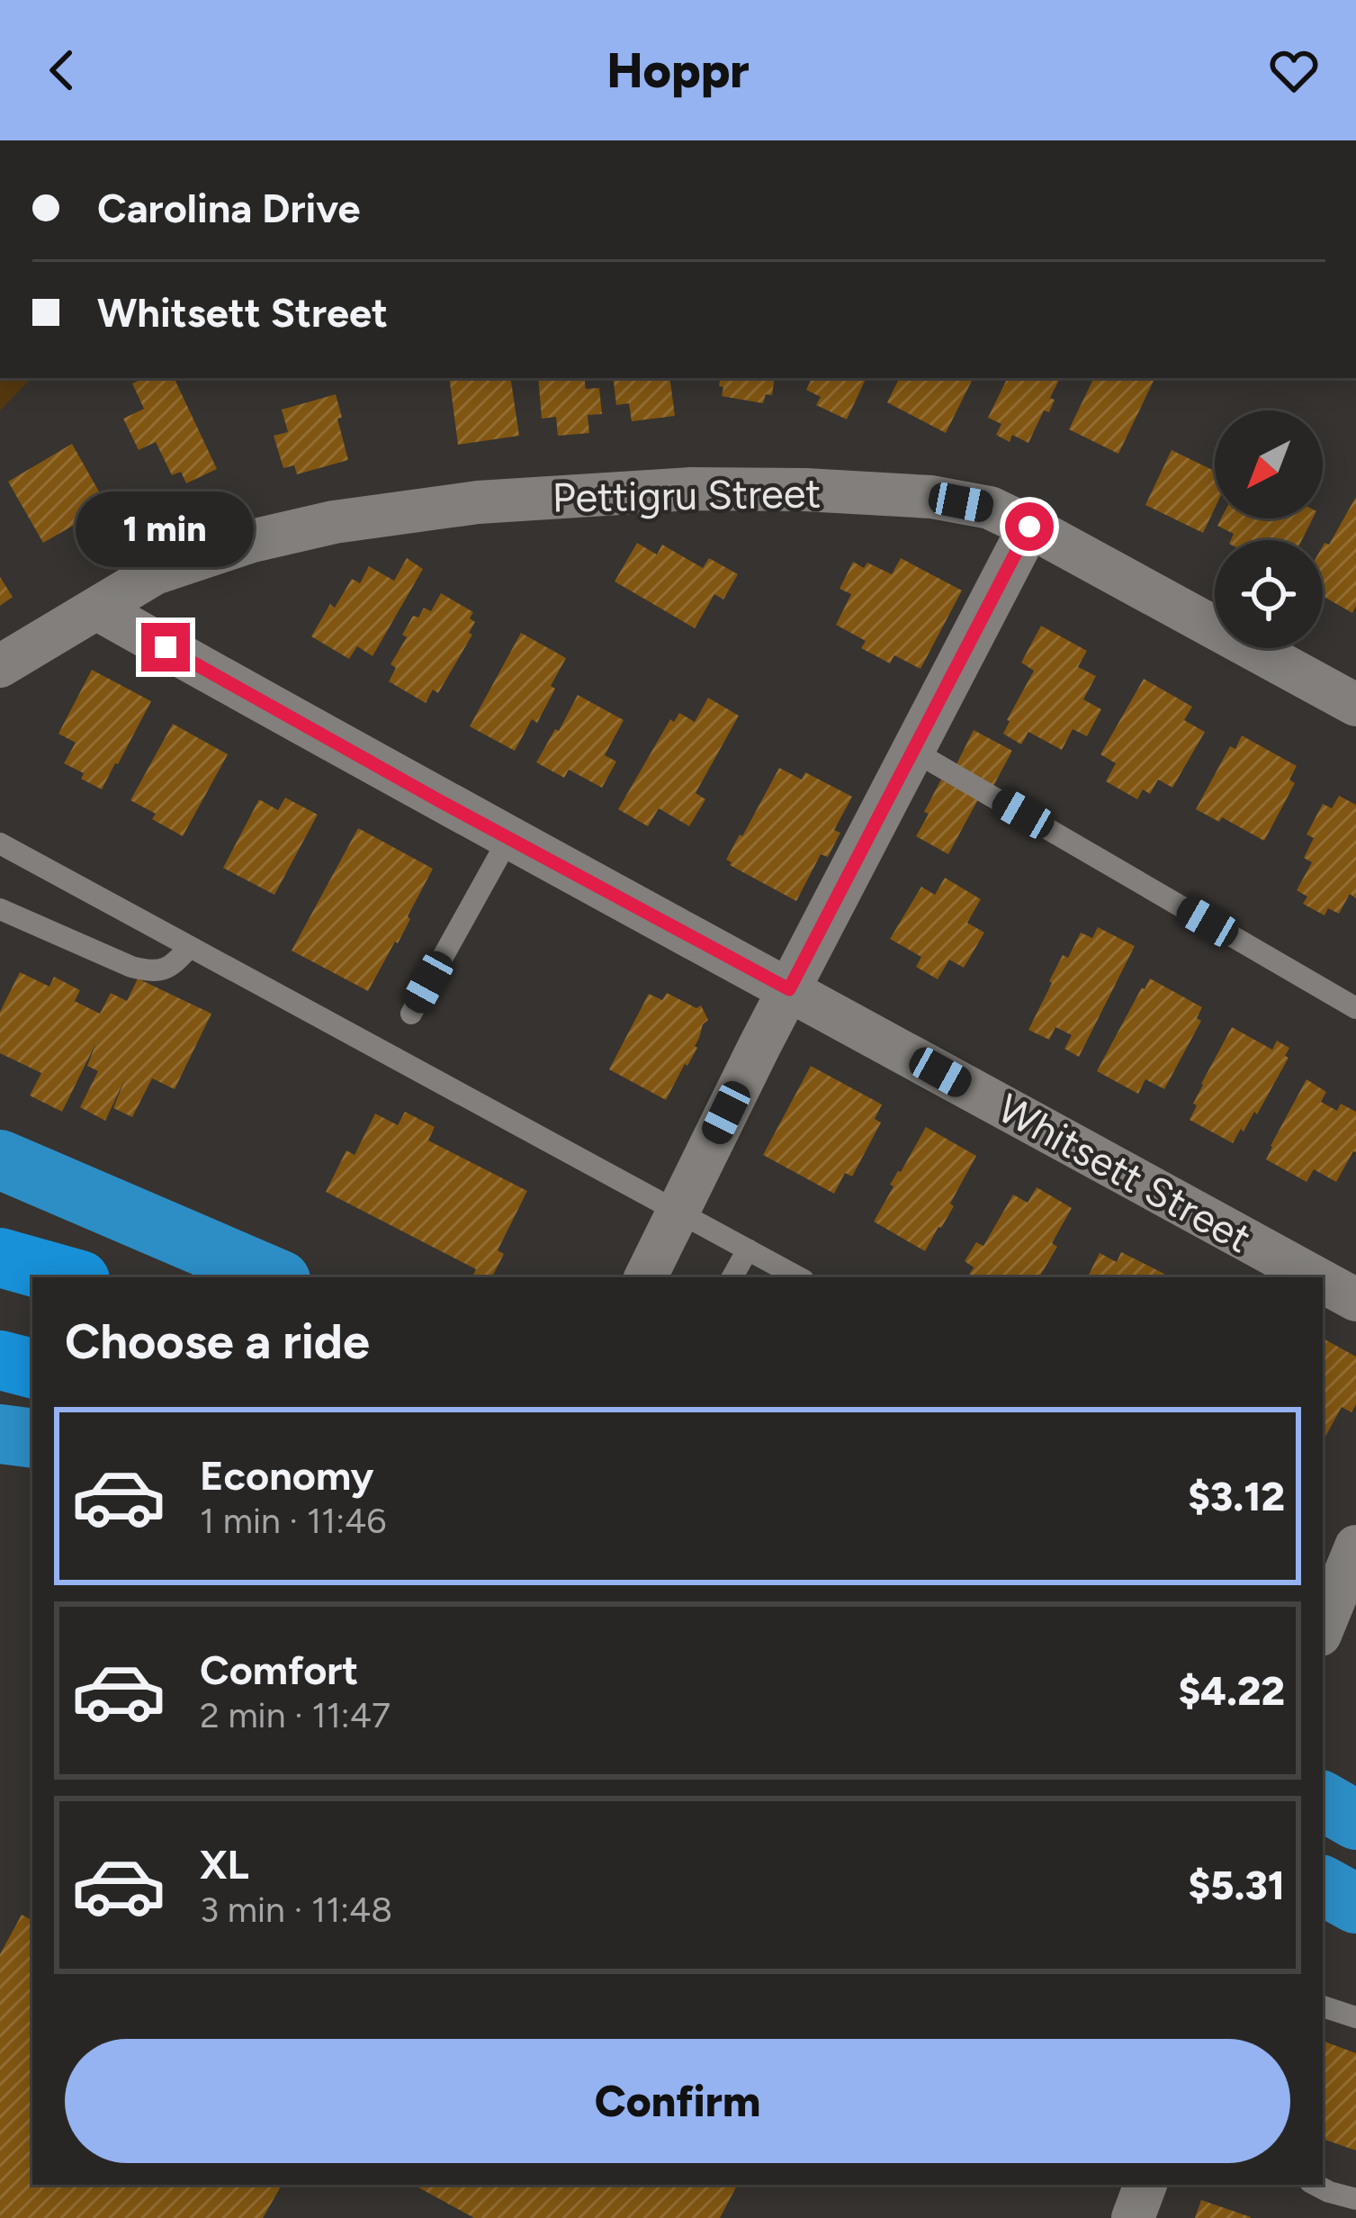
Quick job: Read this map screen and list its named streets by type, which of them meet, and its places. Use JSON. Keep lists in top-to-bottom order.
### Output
{
  "streets": {
    "street": ["Pettigru Street", "Whitsett Street"]
  },
  "crossings": [
    ["Pettigru Street", "Whitsett Street"]
  ],
  "north": "bottom left",
  "page": {
    "header": "Hoppr",
    "banner": ["Carolina Drive", "Whitsett Street"],
    "bubble": "1 min",
    "heading": "Choose a ride",
    "list": [
      {
        "name": "Economy",
        "note": "1 min · 11:46",
        "value": "$3.12"
      },
      {
        "name": "Comfort",
        "note": "2 min · 11:47",
        "value": "$4.22"
      },
      {
        "name": "XL",
        "note": "3 min · 11:48",
        "value": "$5.31"
      }
    ],
    "buttons": "Confirm"
  }
}
